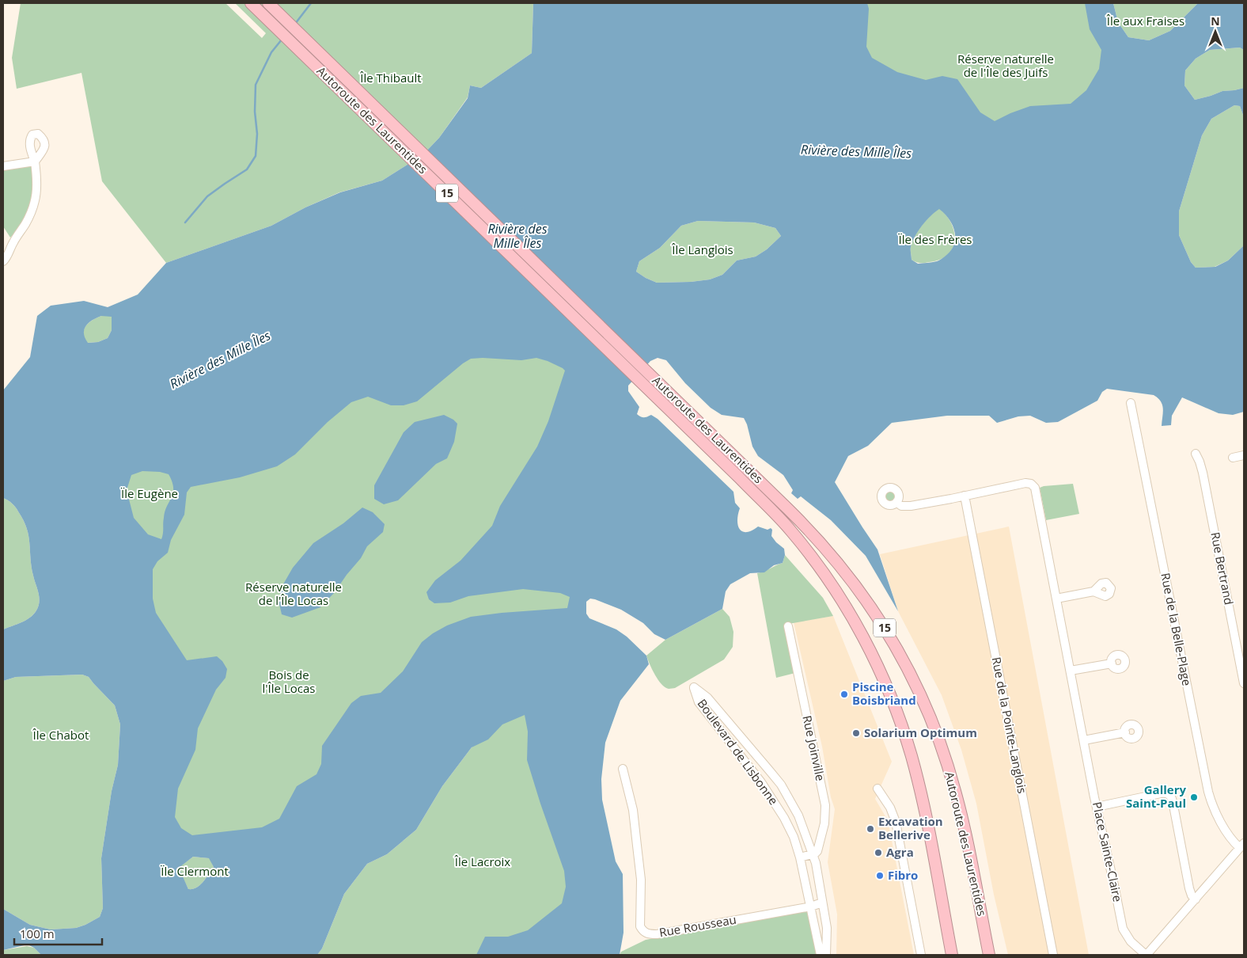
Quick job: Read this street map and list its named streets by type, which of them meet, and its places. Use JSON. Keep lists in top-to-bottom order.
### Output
{
  "streets": {
    "highway": ["Autoroute des Laurentides", "15"],
    "street": [
      "Rue Bertrand",
      "Rue de la Belle-Plage",
      "Rue de la Pointe-Langlois",
      "Rue Joinville",
      "Boulevard de Lisbonne",
      "Place Sainte-Claire",
      "Rue Rousseau"
    ]
  },
  "crossings": [
    ["Rue de la Pointe-Langlois", "Place Sainte-Claire"],
    ["Rue Joinville", "Boulevard de Lisbonne"],
    ["Boulevard de Lisbonne", "Rue Rousseau"]
  ],
  "water": ["Rivière des Mille Îles"],
  "parks": [
    "Île aux Fraises",
    "Réserve naturelle de l'Île des Juifs",
    "Île Thibault",
    "Ïle des Frères",
    "Île Langlois",
    "Ïle Eugène",
    "Réserve naturelle de l'Île Locas",
    "Bois de l'Île Locas",
    "Île Chabot",
    "Île Lacroix",
    "Ïle Clermont"
  ],
  "places": [
    "Piscine Boisbriand",
    "Solarium Optimum",
    "Gallery Saint-Paul",
    "Excavation Bellerive",
    "Agra",
    "Fibro"
  ],
  "scale_bar": "100 m",
  "north": "top"
}
